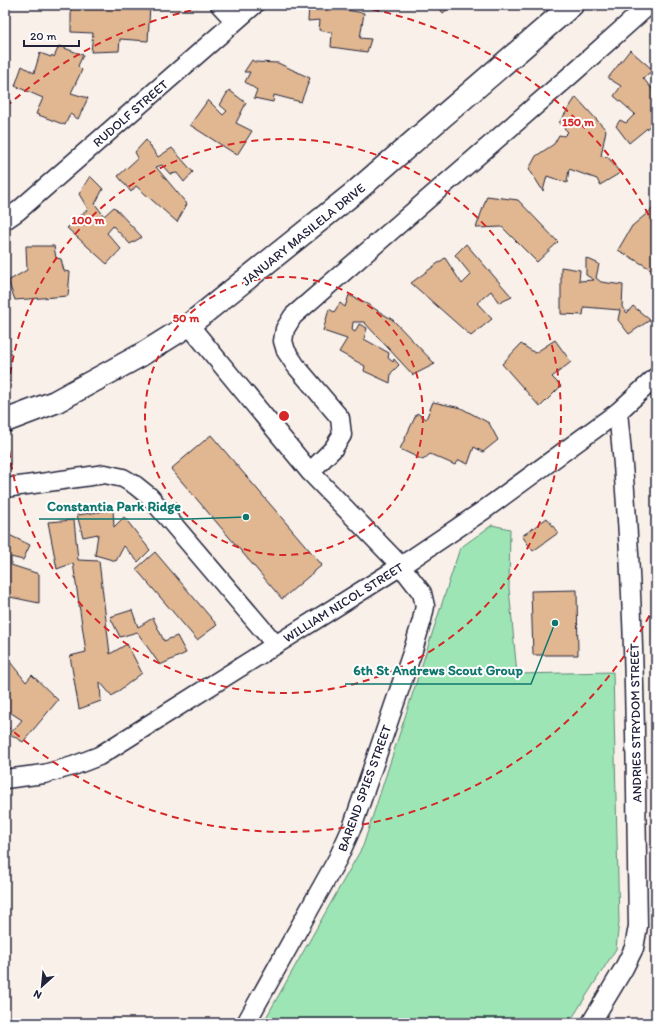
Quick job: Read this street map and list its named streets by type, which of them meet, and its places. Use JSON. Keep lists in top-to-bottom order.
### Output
{
  "streets": {
    "main road": ["JANUARY MASILELA DRIVE"],
    "street": [
      "RUDOLF STREET",
      "WILLIAM NICOL STREET",
      "ANDRIES STRYDOM STREET",
      "BAREND SPIES STREET"
    ]
  },
  "crossings": [
    ["JANUARY MASILELA DRIVE", "BAREND SPIES STREET"],
    ["WILLIAM NICOL STREET", "ANDRIES STRYDOM STREET"],
    ["WILLIAM NICOL STREET", "BAREND SPIES STREET"]
  ],
  "places": ["Constantia Park Ridge", "6th St Andrews Scout Group"],
  "scale_bar": "20 m",
  "north": "bottom left",
  "rings": ["150 m", "100 m", "50 m"]
}
